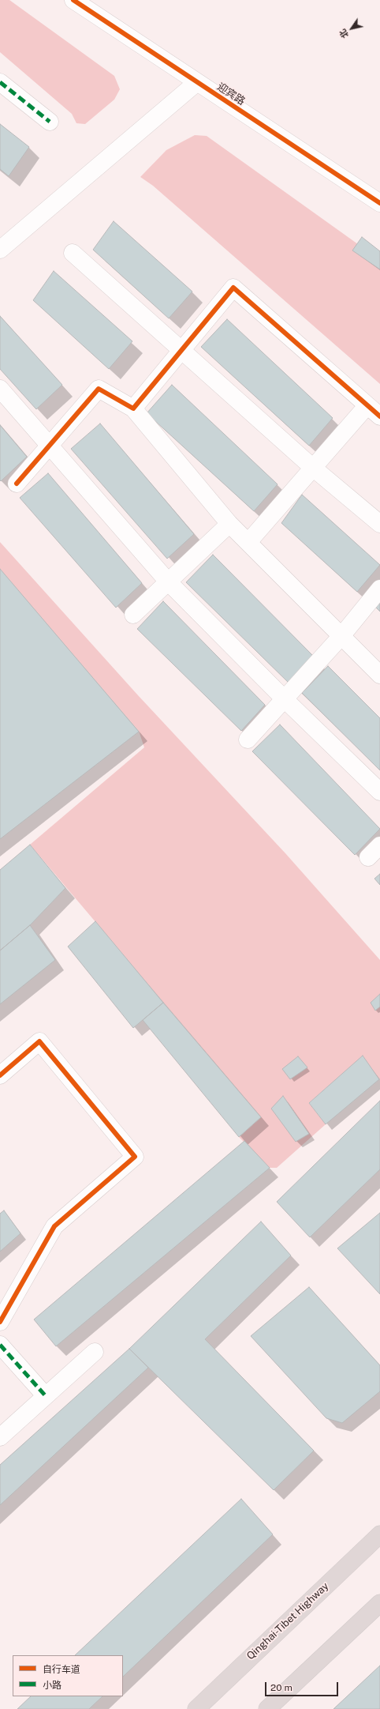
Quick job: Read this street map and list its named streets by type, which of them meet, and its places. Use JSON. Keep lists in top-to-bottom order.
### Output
{
  "streets": {
    "highway": ["Qinghai-Tibet Highway"],
    "street": ["迎宾路"]
  },
  "legend": ["自行车道", "小路"],
  "scale_bar": "20 m",
  "north": "bottom left"
}
